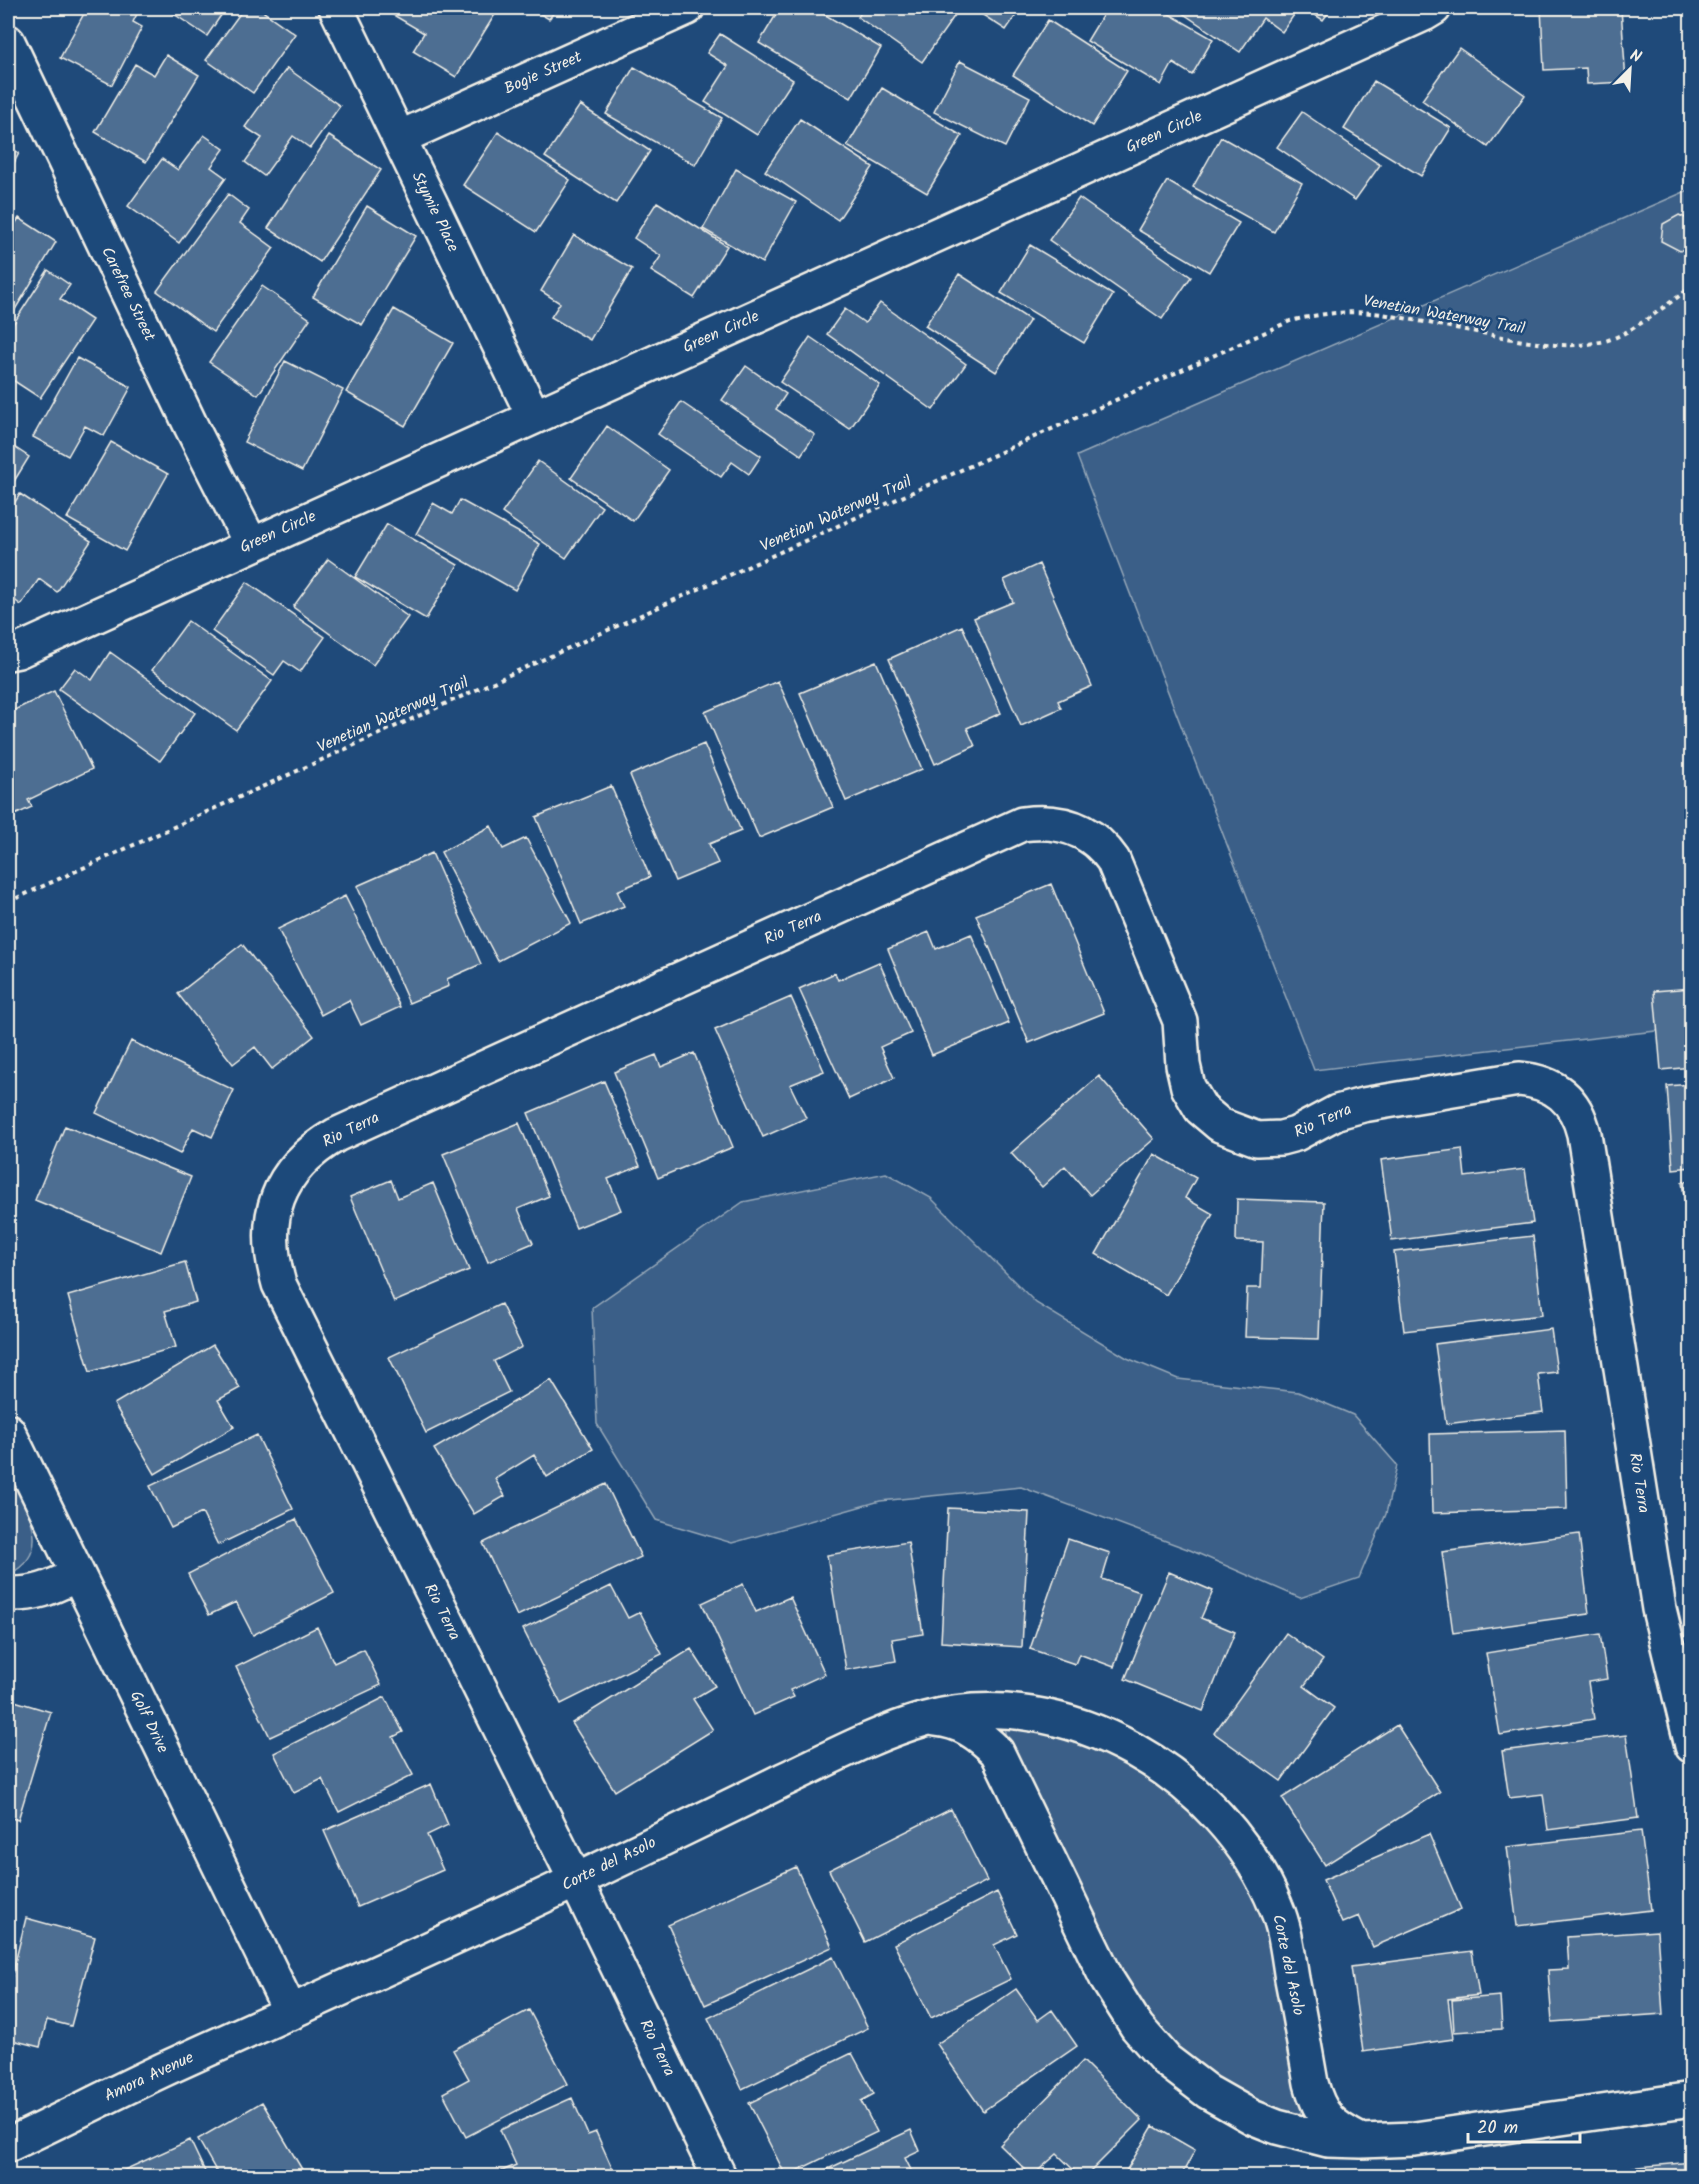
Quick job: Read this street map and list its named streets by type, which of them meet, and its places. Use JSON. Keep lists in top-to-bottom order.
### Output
{
  "streets": {
    "street": [
      "Bogie Street",
      "Green Circle",
      "Stymie Place",
      "Carefree Street",
      "Rio Terra",
      "Golf Drive",
      "Corte del Asolo",
      "Amora Avenue"
    ],
    "path": ["Venetian Waterway Trail"]
  },
  "crossings": [
    ["Bogie Street", "Stymie Place"],
    ["Green Circle", "Stymie Place"],
    ["Green Circle", "Carefree Street"],
    ["Rio Terra", "Corte del Asolo"],
    ["Golf Drive", "Corte del Asolo"],
    ["Golf Drive", "Amora Avenue"],
    ["Corte del Asolo", "Amora Avenue"]
  ],
  "scale_bar": "20 m",
  "north": "top right"
}
